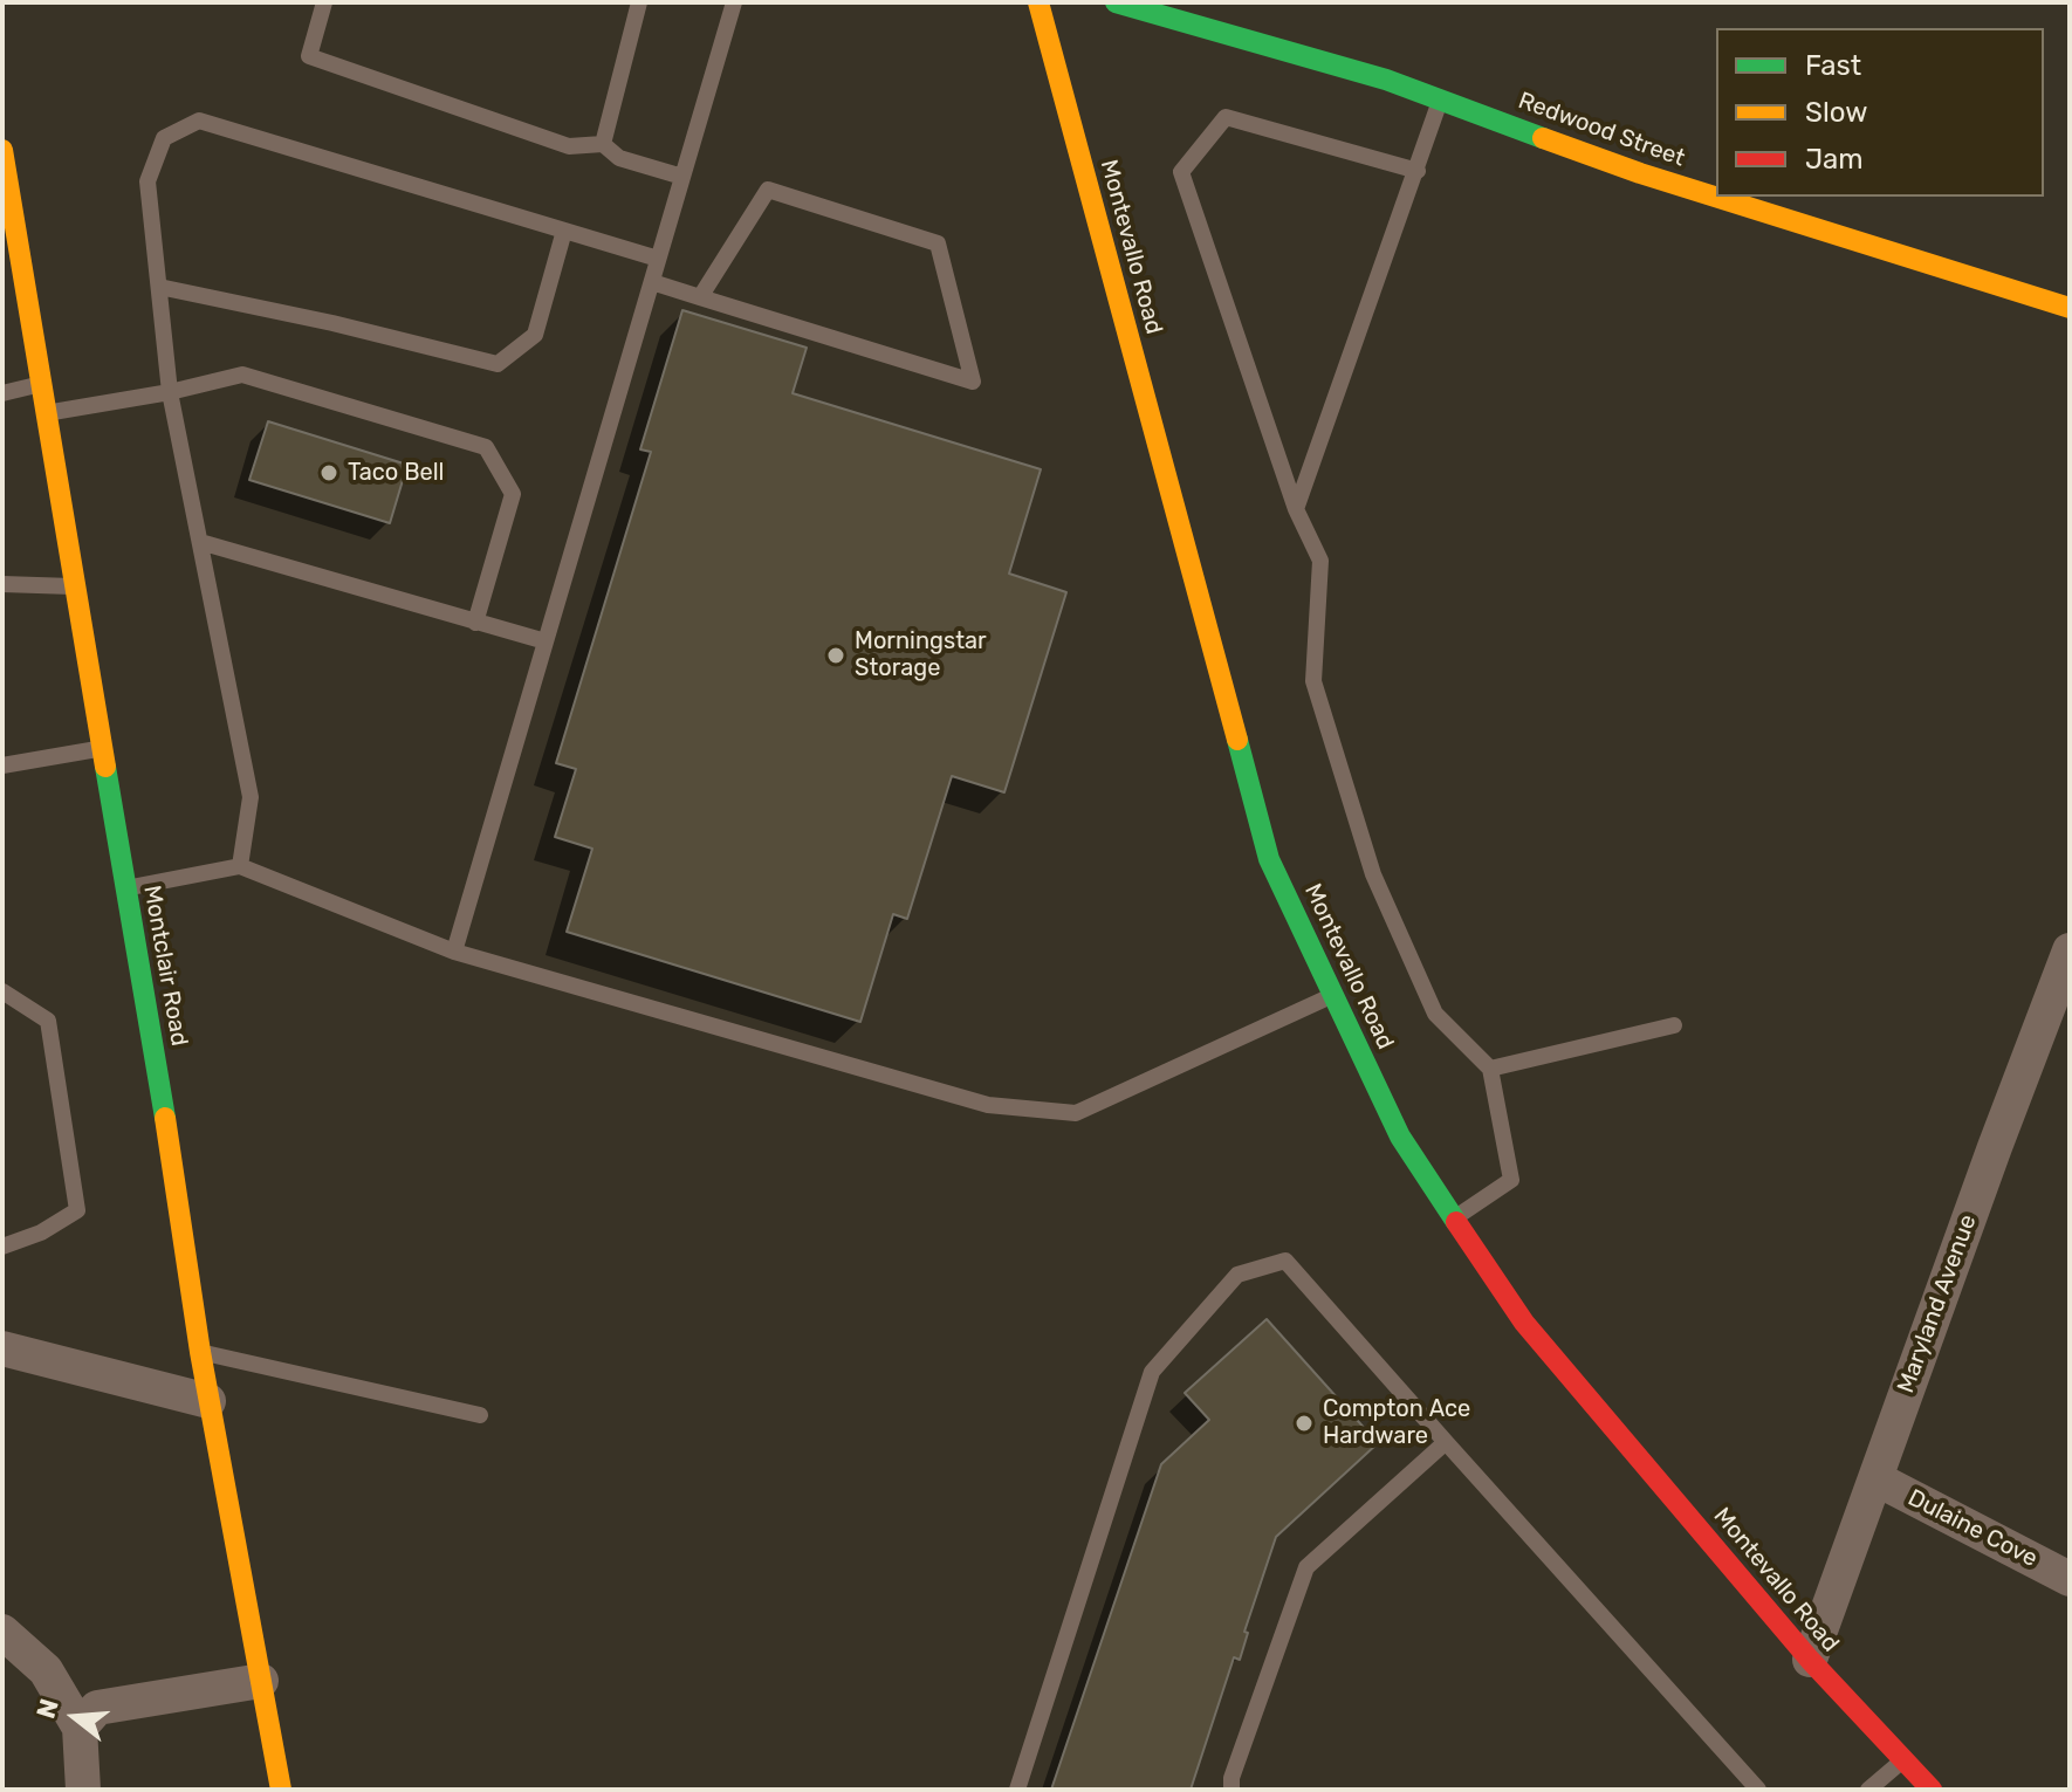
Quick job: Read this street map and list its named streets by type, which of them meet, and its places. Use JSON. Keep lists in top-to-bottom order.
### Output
{
  "streets": {
    "main road": ["Redwood Street", "Montevallo Road", "Montclair Road"],
    "street": ["Maryland Avenue", "Dulaine Cove"]
  },
  "crossings": [
    ["Montevallo Road", "Maryland Avenue"],
    ["Maryland Avenue", "Dulaine Cove"]
  ],
  "places": ["Taco Bell", "Morningstar Storage", "Compton Ace Hardware"],
  "legend": ["Fast", "Slow", "Jam"],
  "north": "left"
}
